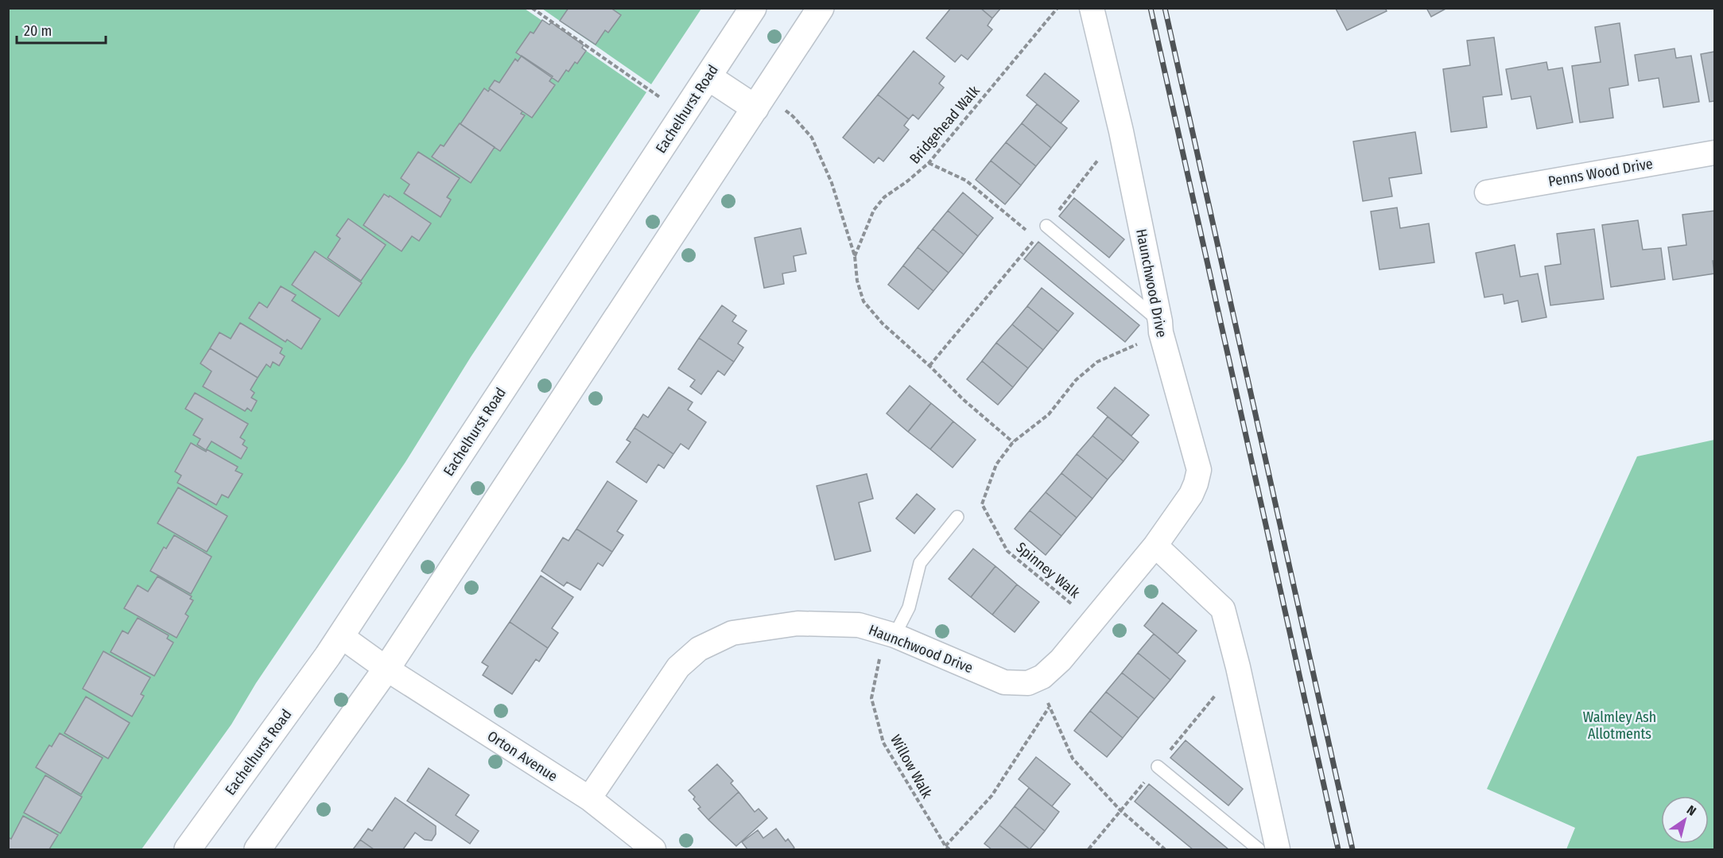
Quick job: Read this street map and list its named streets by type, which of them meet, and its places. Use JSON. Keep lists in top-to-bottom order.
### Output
{
  "streets": {
    "main road": ["Eachelhurst Road"],
    "street": ["Penns Wood Drive", "Haunchwood Drive", "Orton Avenue"],
    "path": ["Bridgehead Walk", "Spinney Walk", "Willow Walk"]
  },
  "crossings": [
    ["Eachelhurst Road", "Orton Avenue"],
    ["Bridgehead Walk", "Spinney Walk"],
    ["Haunchwood Drive", "Spinney Walk"],
    ["Haunchwood Drive", "Orton Avenue"],
    ["Haunchwood Drive", "Willow Walk"]
  ],
  "parks": ["Walmley Ash Allotments"],
  "scale_bar": "20 m",
  "north": "top right"
}
